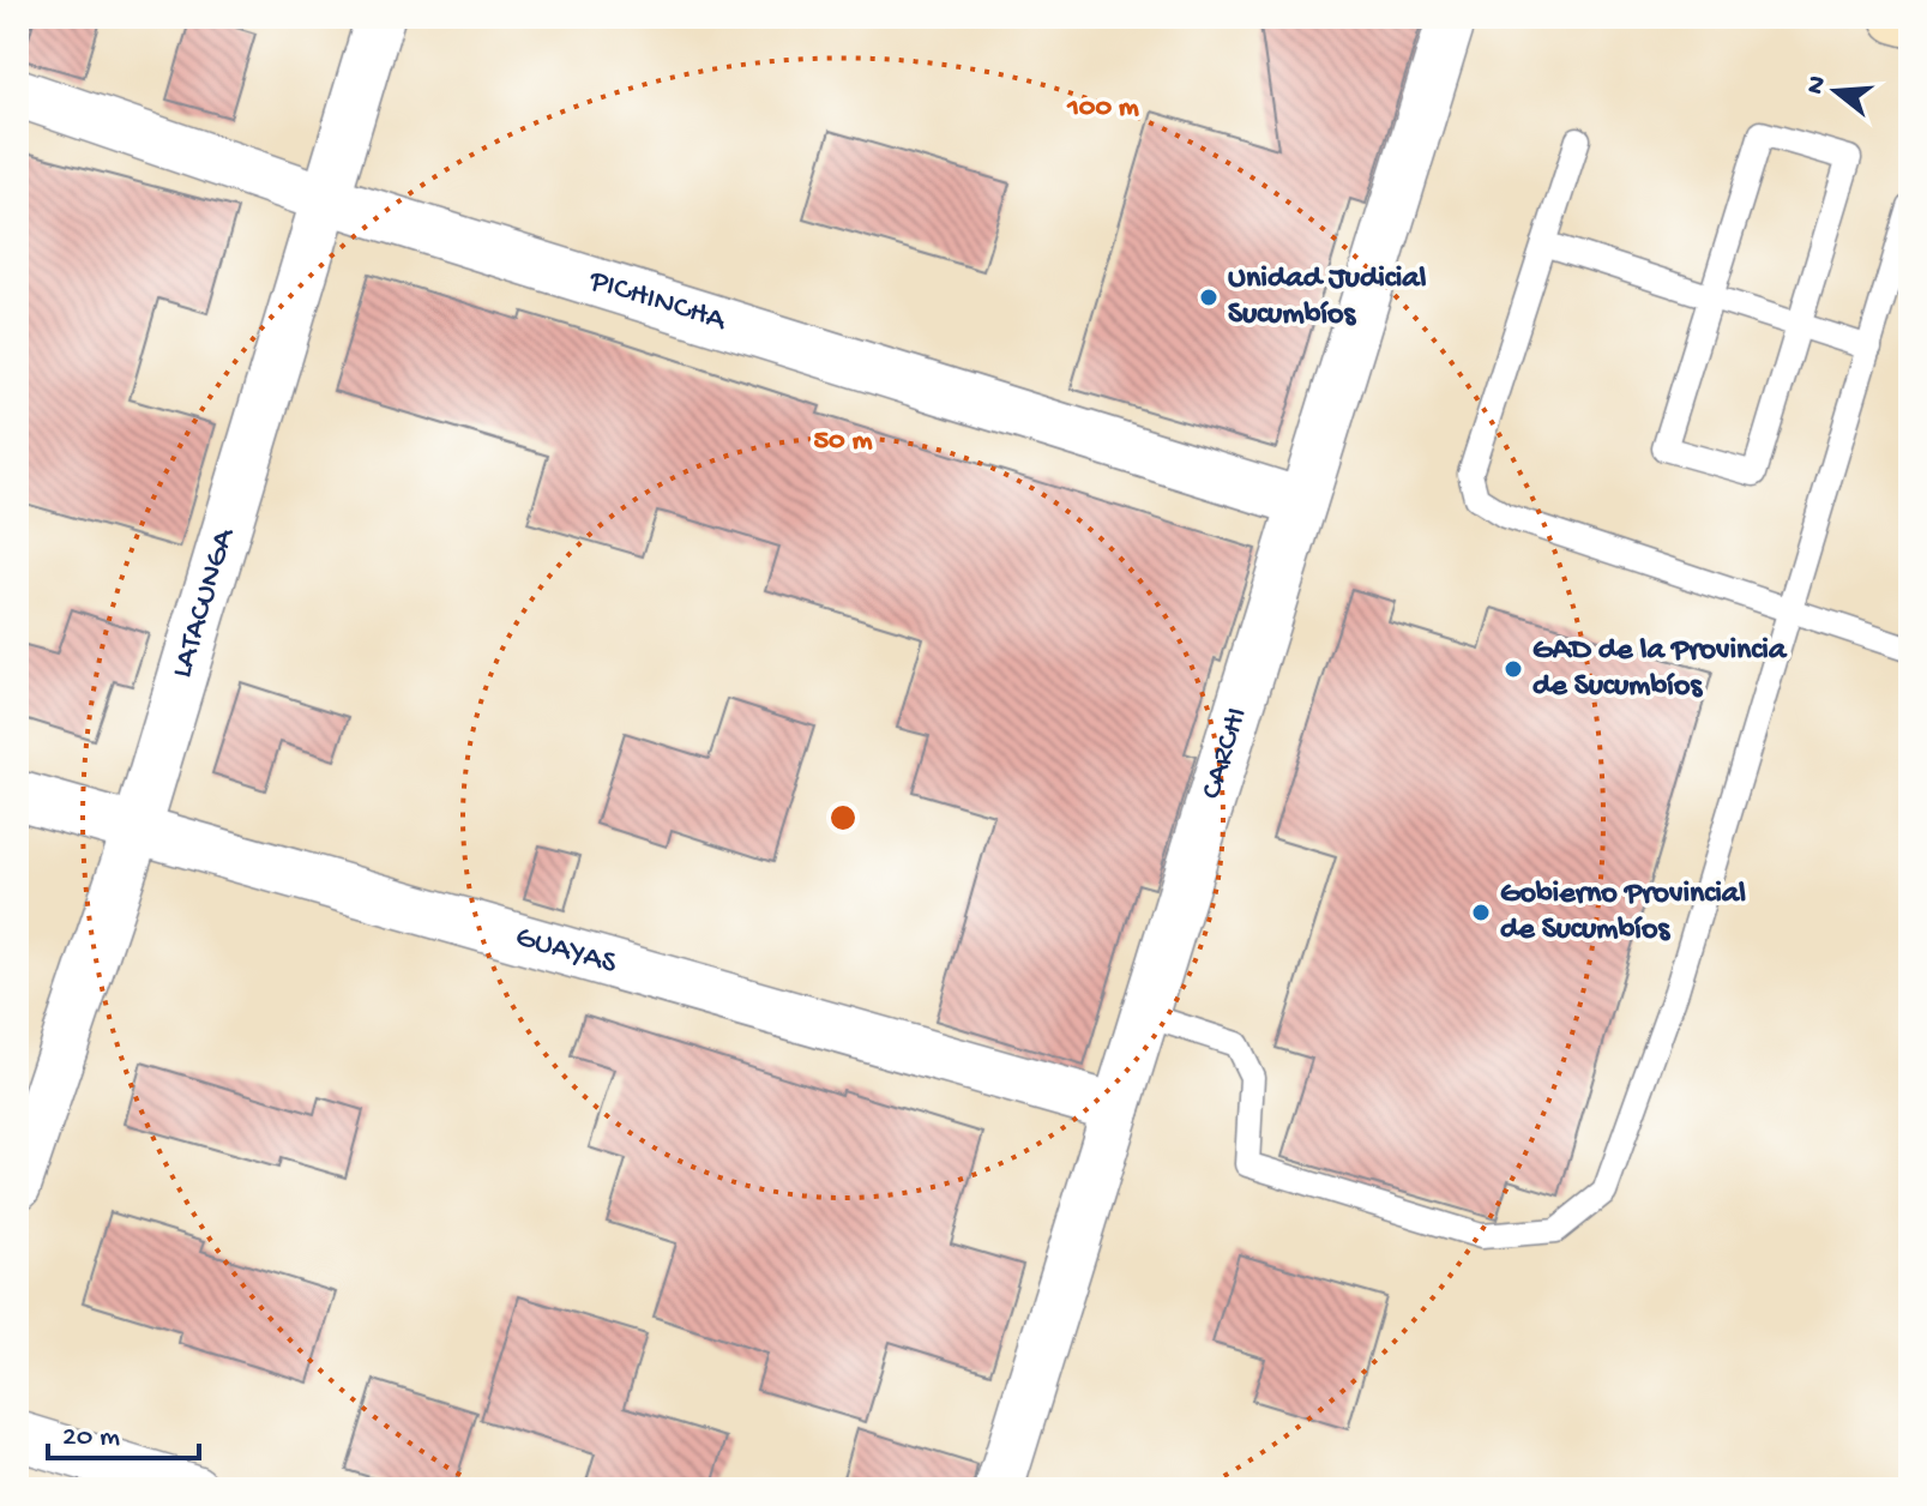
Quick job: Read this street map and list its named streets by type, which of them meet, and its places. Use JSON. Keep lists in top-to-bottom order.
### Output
{
  "streets": {
    "street": [
      "PICHINCHA",
      "LATACUNGA",
      "CARCHI",
      "GUAYAS"
    ]
  },
  "crossings": [
    ["PICHINCHA", "LATACUNGA"],
    ["PICHINCHA", "CARCHI"],
    ["LATACUNGA", "GUAYAS"],
    ["CARCHI", "GUAYAS"]
  ],
  "places": ["Unidad Judicial Sucumbíos", "GAD de la Provincia de Sucumbíos", "Gobierno Provincial de Sucumbíos"],
  "scale_bar": "20 m",
  "north": "left",
  "rings": ["100 m", "50 m"]
}
